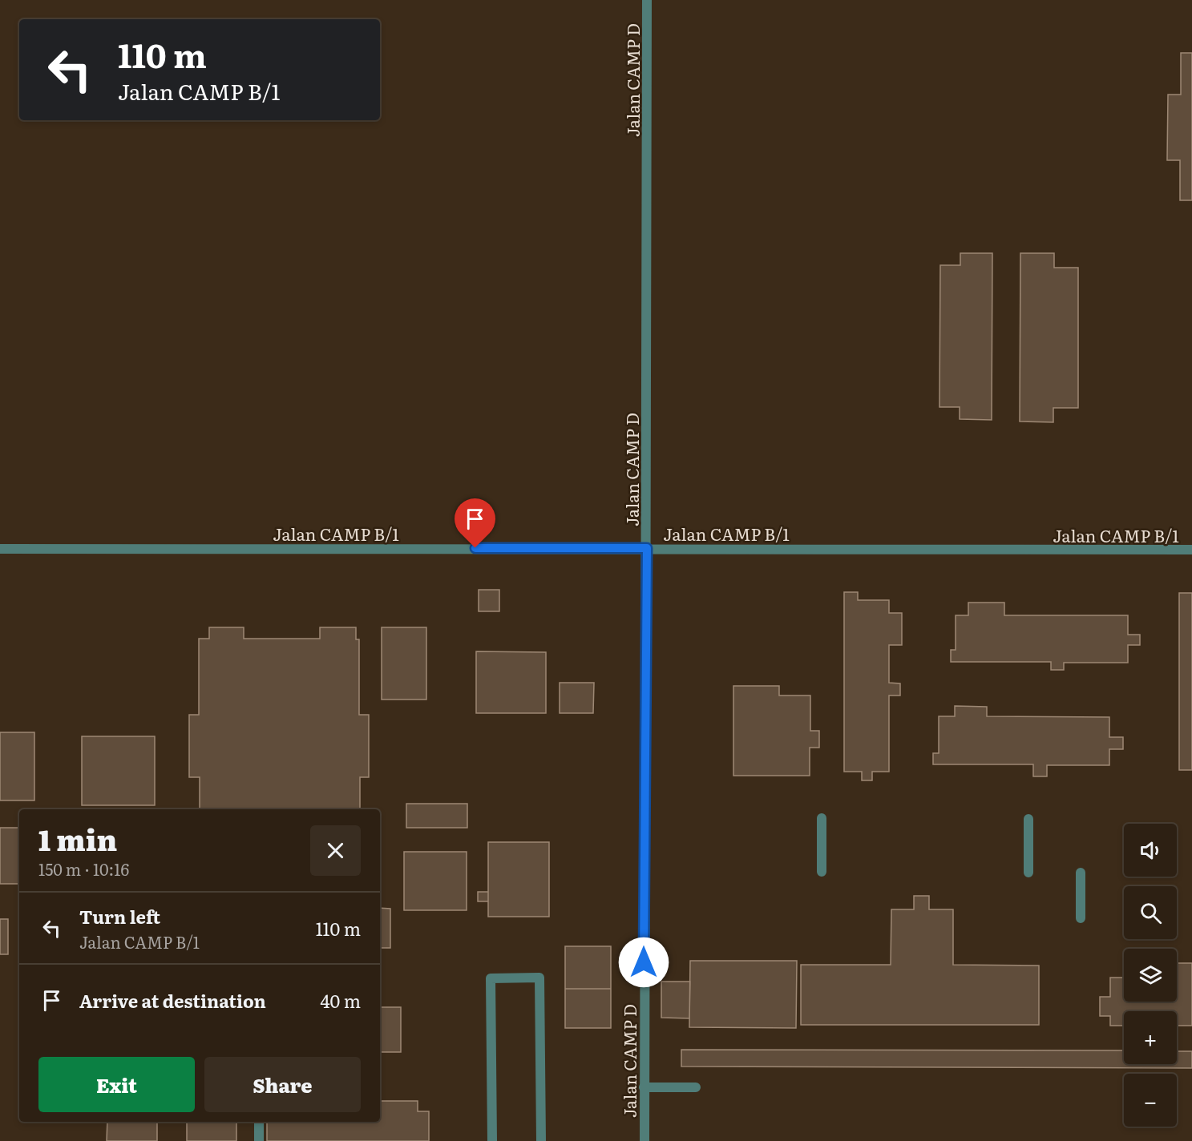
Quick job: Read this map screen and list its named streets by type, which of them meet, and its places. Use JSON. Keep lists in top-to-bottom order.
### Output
{
  "streets": {
    "street": ["Jalan CAMP D", "Jalan CAMP B/1"]
  },
  "crossings": [
    ["Jalan CAMP D", "Jalan CAMP B/1"]
  ],
  "page": {
    "turn": ["110 m", "Jalan CAMP B/1"],
    "heading": ["1 min", "150 m · 10:16"],
    "map_buttons": ["+", "−"],
    "list": [
      {
        "name": "Turn left",
        "note": "Jalan CAMP B/1",
        "value": "110 m"
      },
      {
        "name": "Arrive at destination",
        "value": "40 m"
      }
    ],
    "buttons": ["Exit", "Share"]
  }
}
